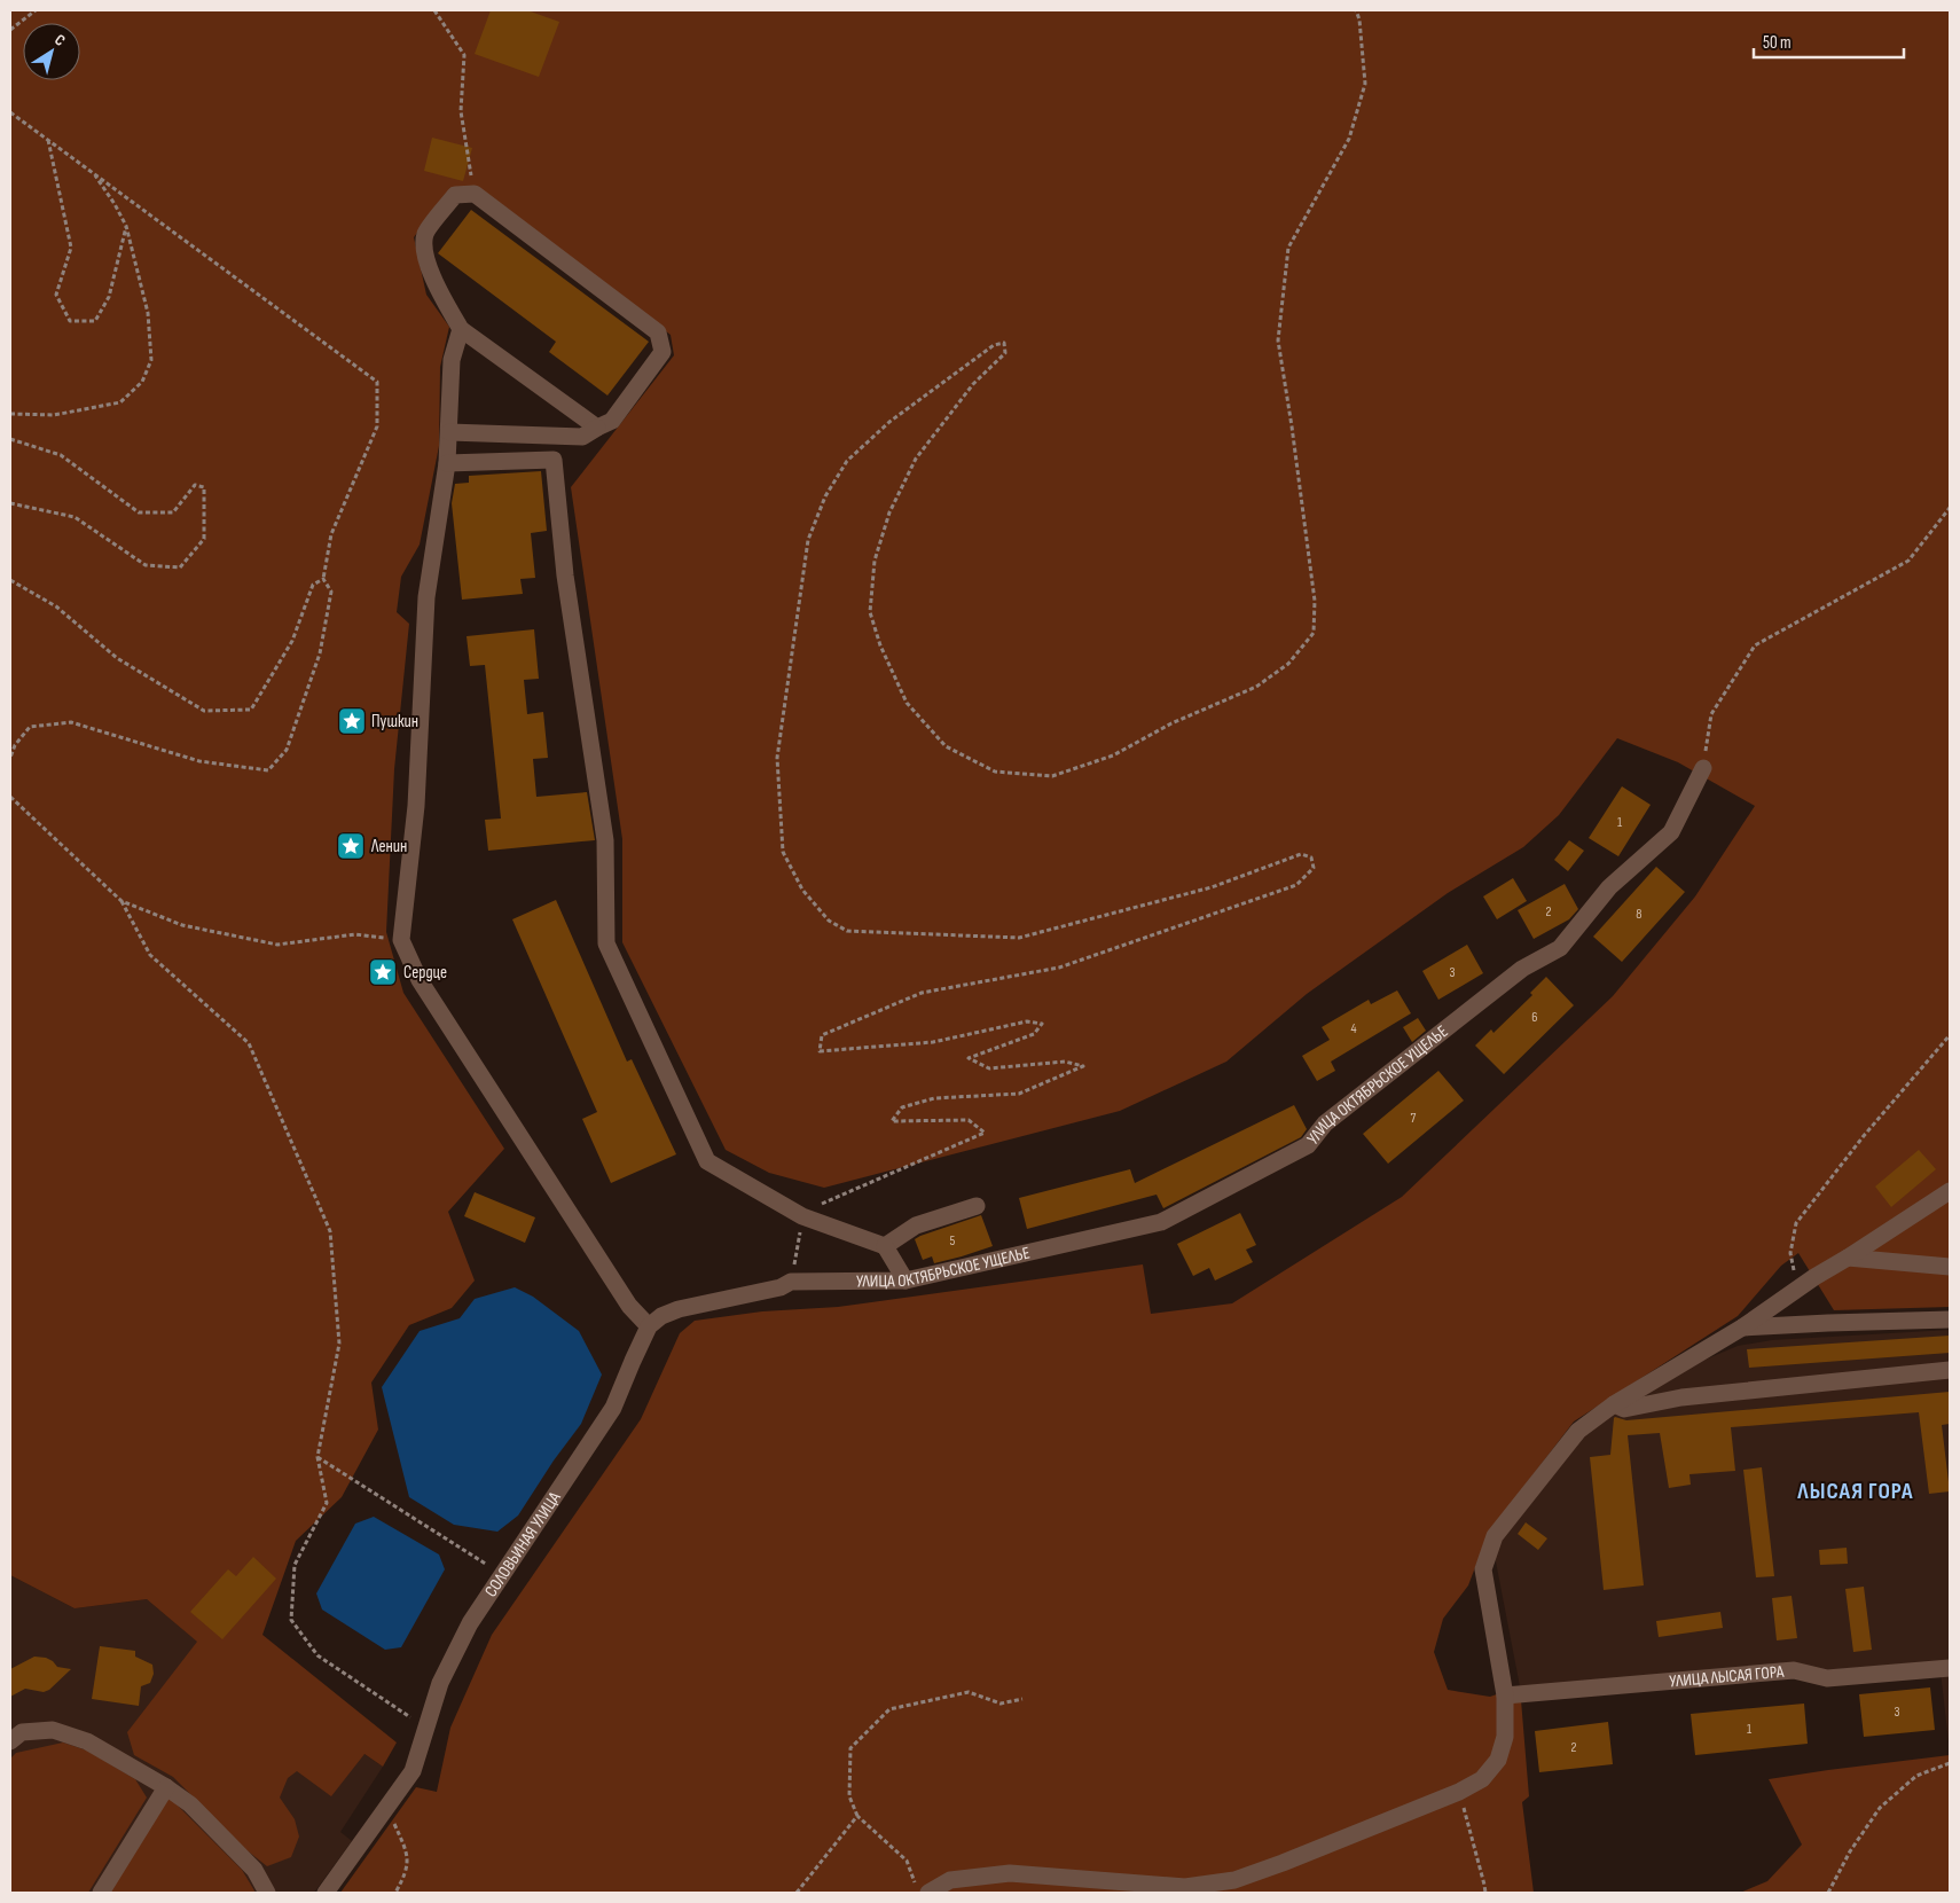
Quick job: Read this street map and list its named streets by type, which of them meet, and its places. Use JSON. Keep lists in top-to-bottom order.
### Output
{
  "streets": {
    "street": ["УЛИЦА ОКТЯБРЬСКОЕ УЩЕЛЬЕ", "СОЛОВЬИНАЯ УЛИЦА", "УЛИЦА ЛЫСАЯ ГОРА"]
  },
  "districts": ["ЛЫСАЯ ГОРА"],
  "places": {
    "place": ["Пушкин", "Ленин", "Сердце"]
  },
  "house_numbers": [
    "1",
    "2",
    "8",
    "3",
    "6",
    "4",
    "7",
    "5",
    "3",
    "1",
    "2"
  ],
  "scale_bar": "50 m",
  "north": "top right"
}
